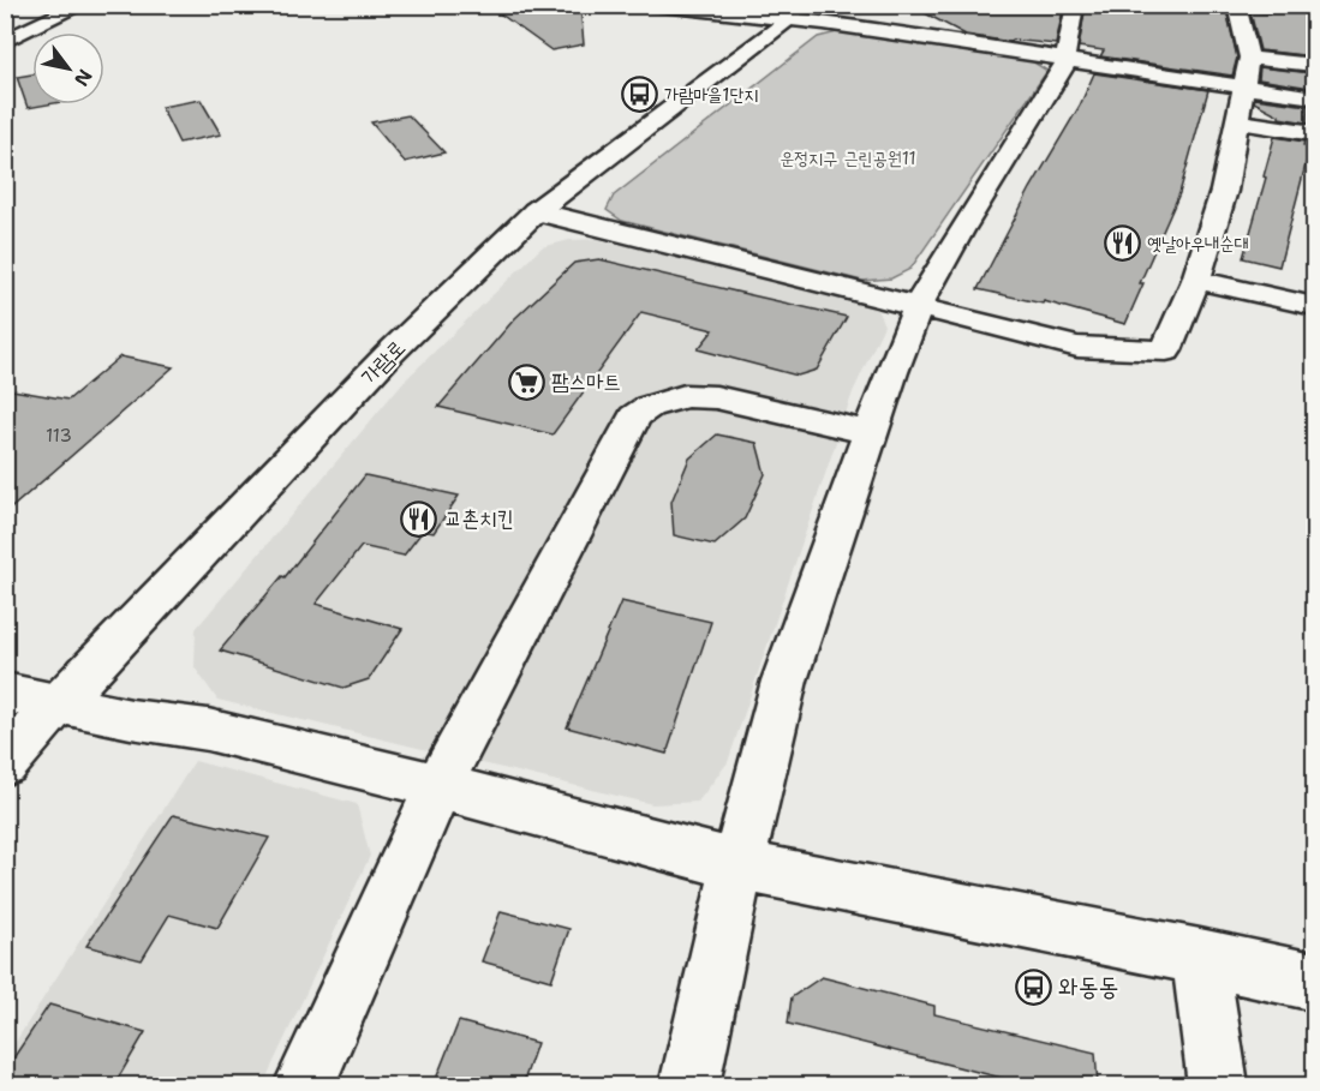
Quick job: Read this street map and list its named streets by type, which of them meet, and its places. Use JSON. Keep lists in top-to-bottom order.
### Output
{
  "streets": {
    "street": ["가람로"]
  },
  "parks": ["운정지구 근린공원11"],
  "places": {
    "bus stop": ["가람마을1단지", "와동동"],
    "restaurant": ["옛날아우내순대", "교촌치킨"],
    "supermarket": ["팜스마트"]
  },
  "house_numbers": ["113"],
  "north": "bottom right"
}
